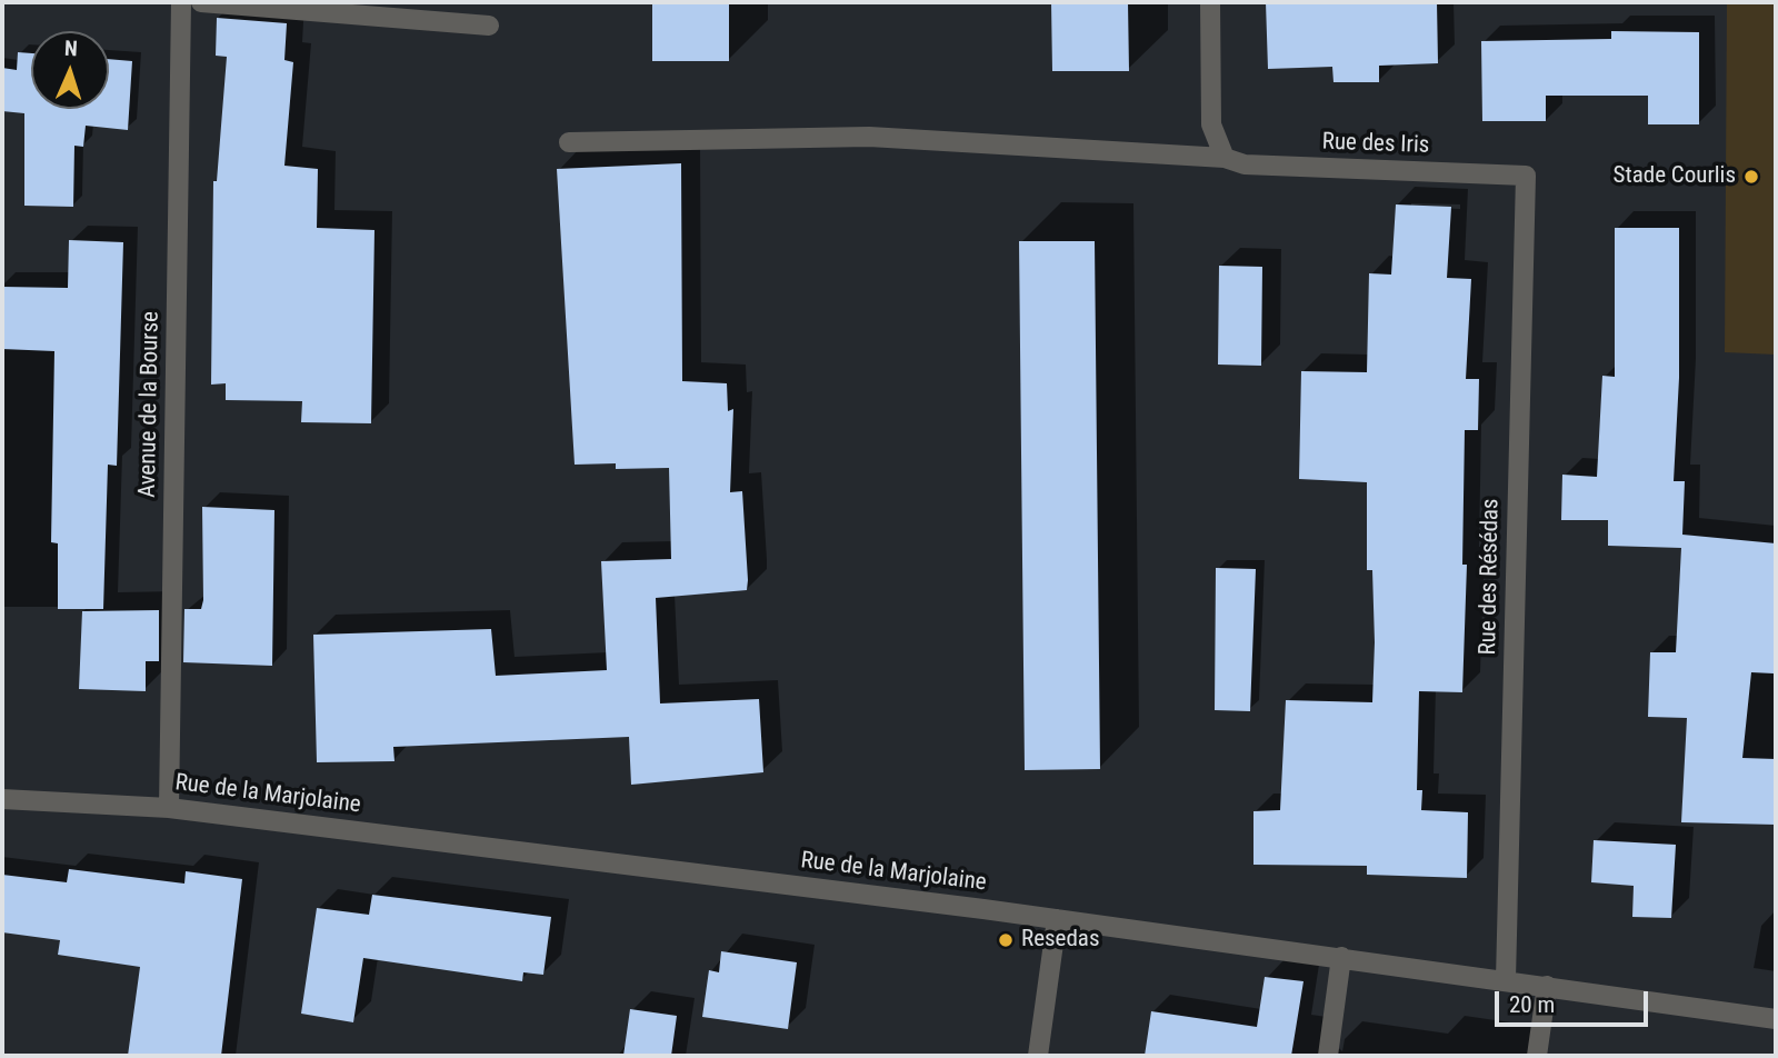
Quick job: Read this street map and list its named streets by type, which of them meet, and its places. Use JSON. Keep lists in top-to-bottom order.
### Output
{
  "streets": {
    "street": [
      "Rue des Iris",
      "Avenue de la Bourse",
      "Rue des Résédas",
      "Rue de la Marjolaine"
    ]
  },
  "crossings": [
    ["Rue des Iris", "Rue des Résédas"],
    ["Avenue de la Bourse", "Rue de la Marjolaine"],
    ["Rue des Résédas", "Rue de la Marjolaine"]
  ],
  "places": ["Stade Courlis", "Resedas"],
  "scale_bar": "20 m",
  "north": "top"
}
